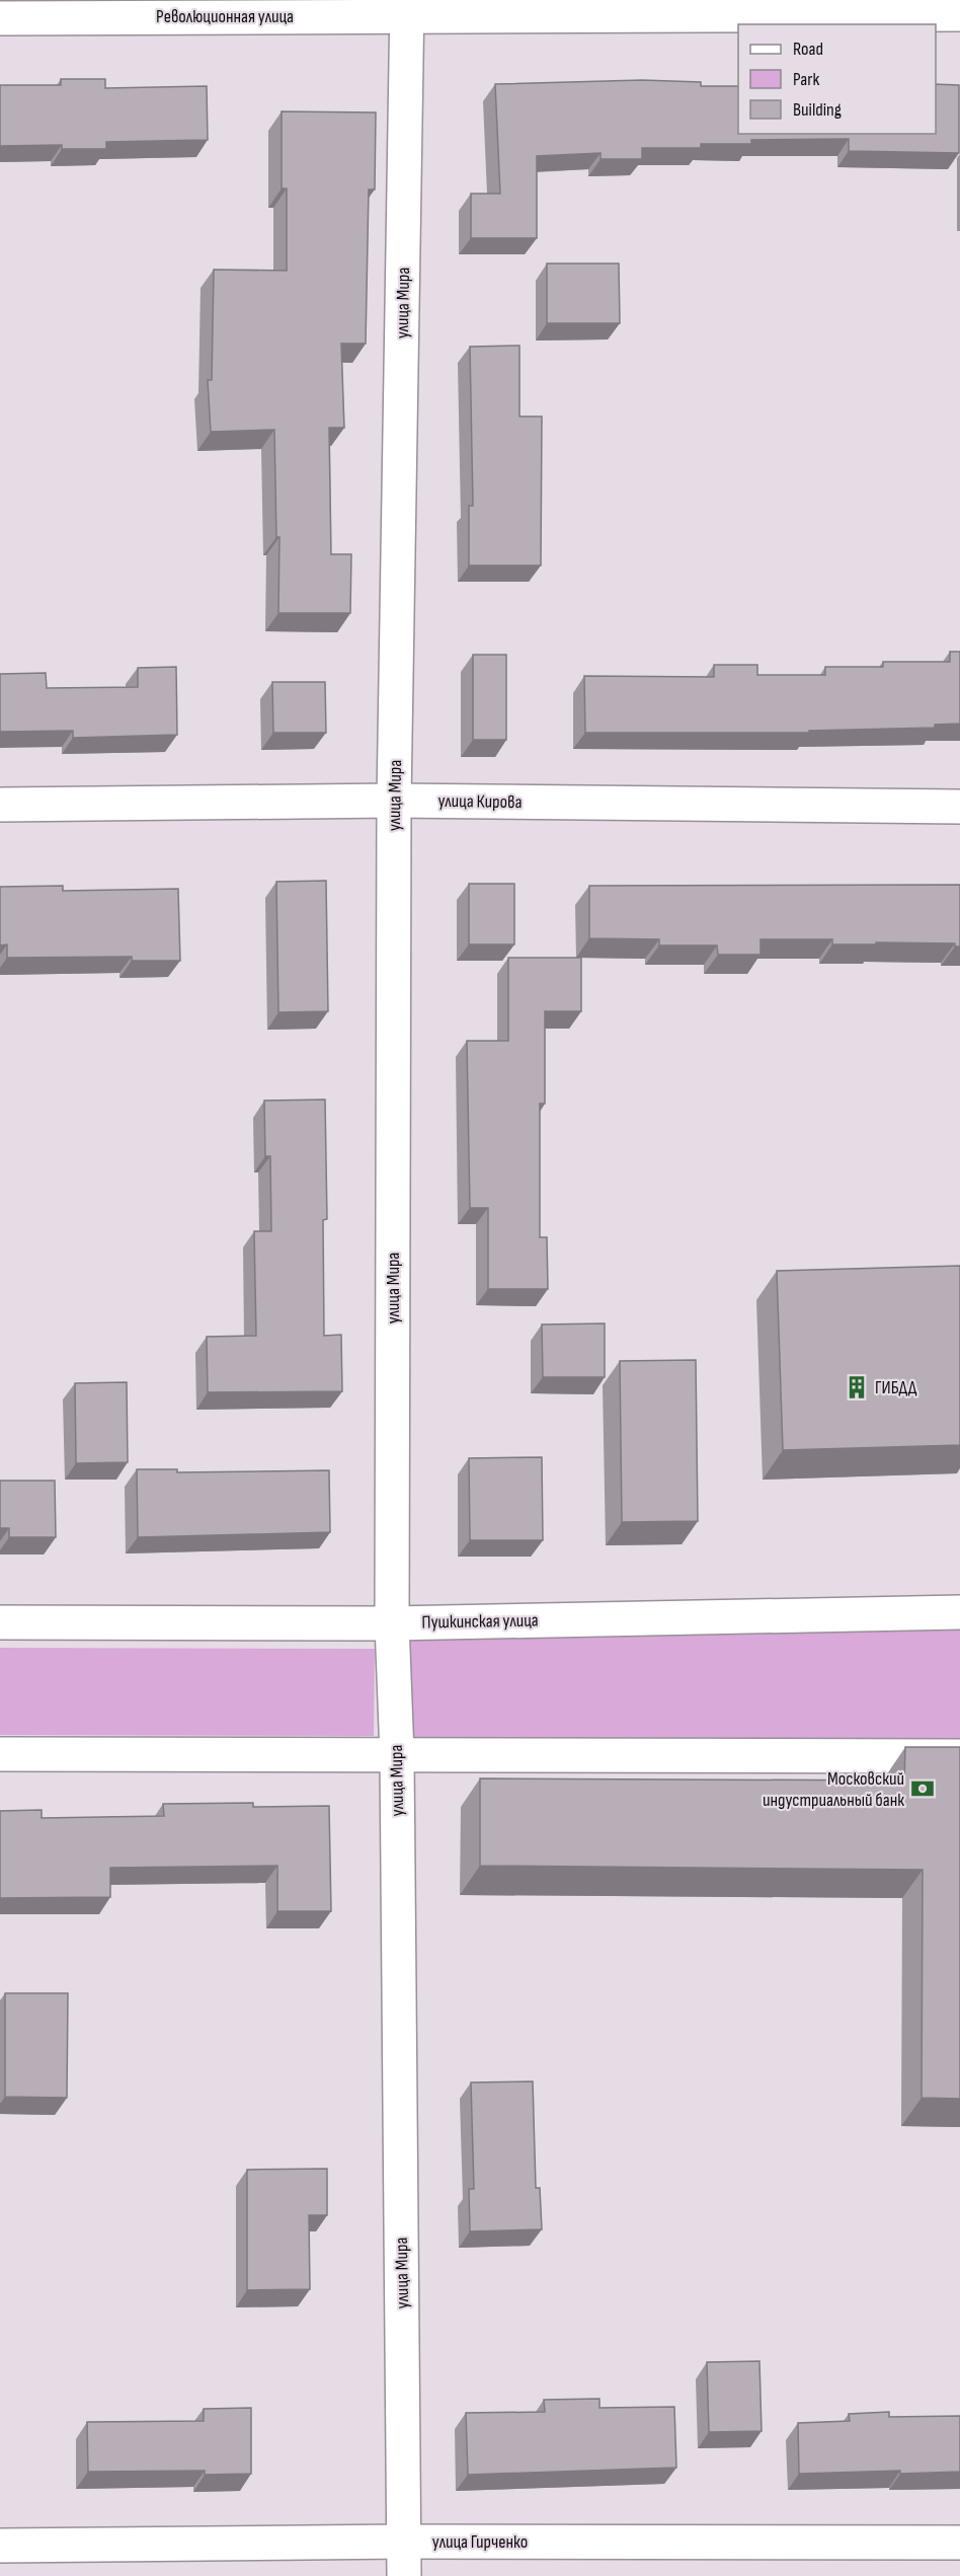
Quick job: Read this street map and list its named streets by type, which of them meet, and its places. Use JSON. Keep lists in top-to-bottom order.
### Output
{
  "streets": {
    "street": [
      "Революционная улица",
      "улица Мира",
      "улица Кирова",
      "Пушкинская улица",
      "улица Гирченко"
    ]
  },
  "crossings": [
    ["Революционная улица", "улица Мира"],
    ["улица Мира", "улица Кирова"],
    ["улица Мира", "Пушкинская улица"],
    ["улица Мира", "улица Гирченко"]
  ],
  "places": {
    "building": ["ГИБДД"],
    "bank": ["Московский индустриальный банк"]
  },
  "legend": ["Road", "Park", "Building"]
}
